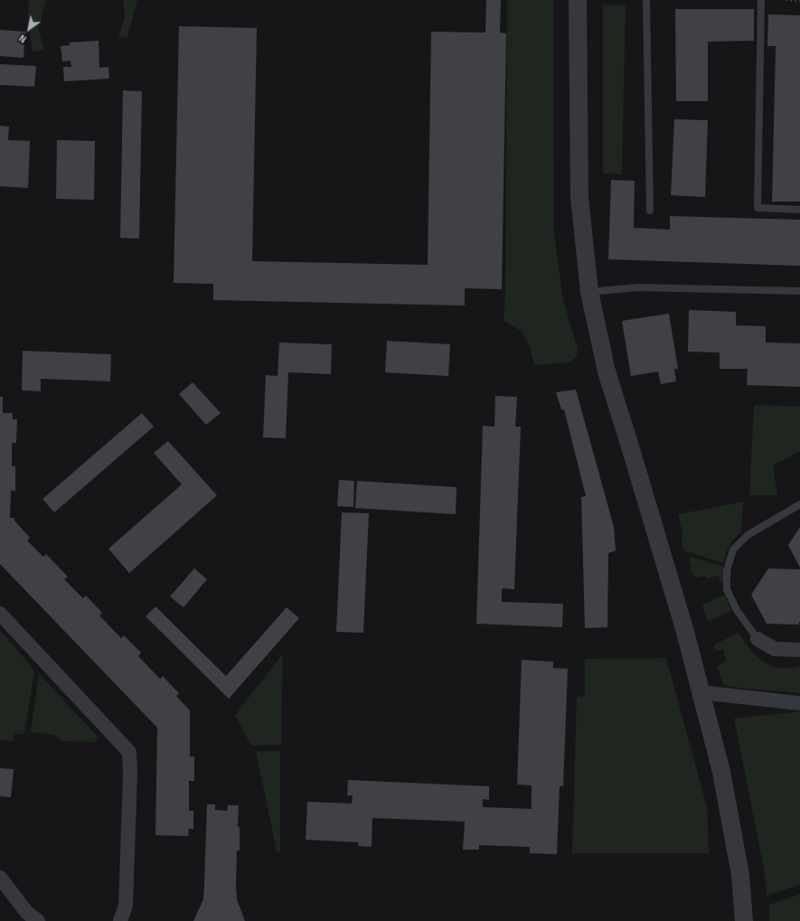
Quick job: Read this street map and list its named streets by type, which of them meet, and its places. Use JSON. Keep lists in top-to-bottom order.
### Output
{
  "north": "bottom left"
}
